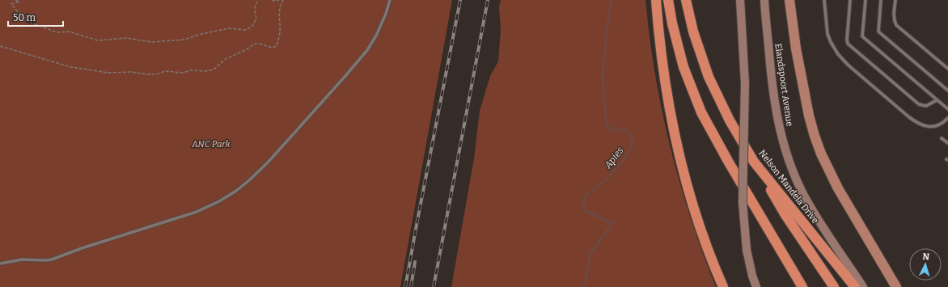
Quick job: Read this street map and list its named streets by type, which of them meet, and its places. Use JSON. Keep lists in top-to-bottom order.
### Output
{
  "streets": {
    "highway": ["Nelson Mandela Drive"],
    "main road": ["Elandspoort Avenue"]
  },
  "water": ["Apies"],
  "parks": ["ANC Park"],
  "scale_bar": "50 m",
  "north": "top"
}
